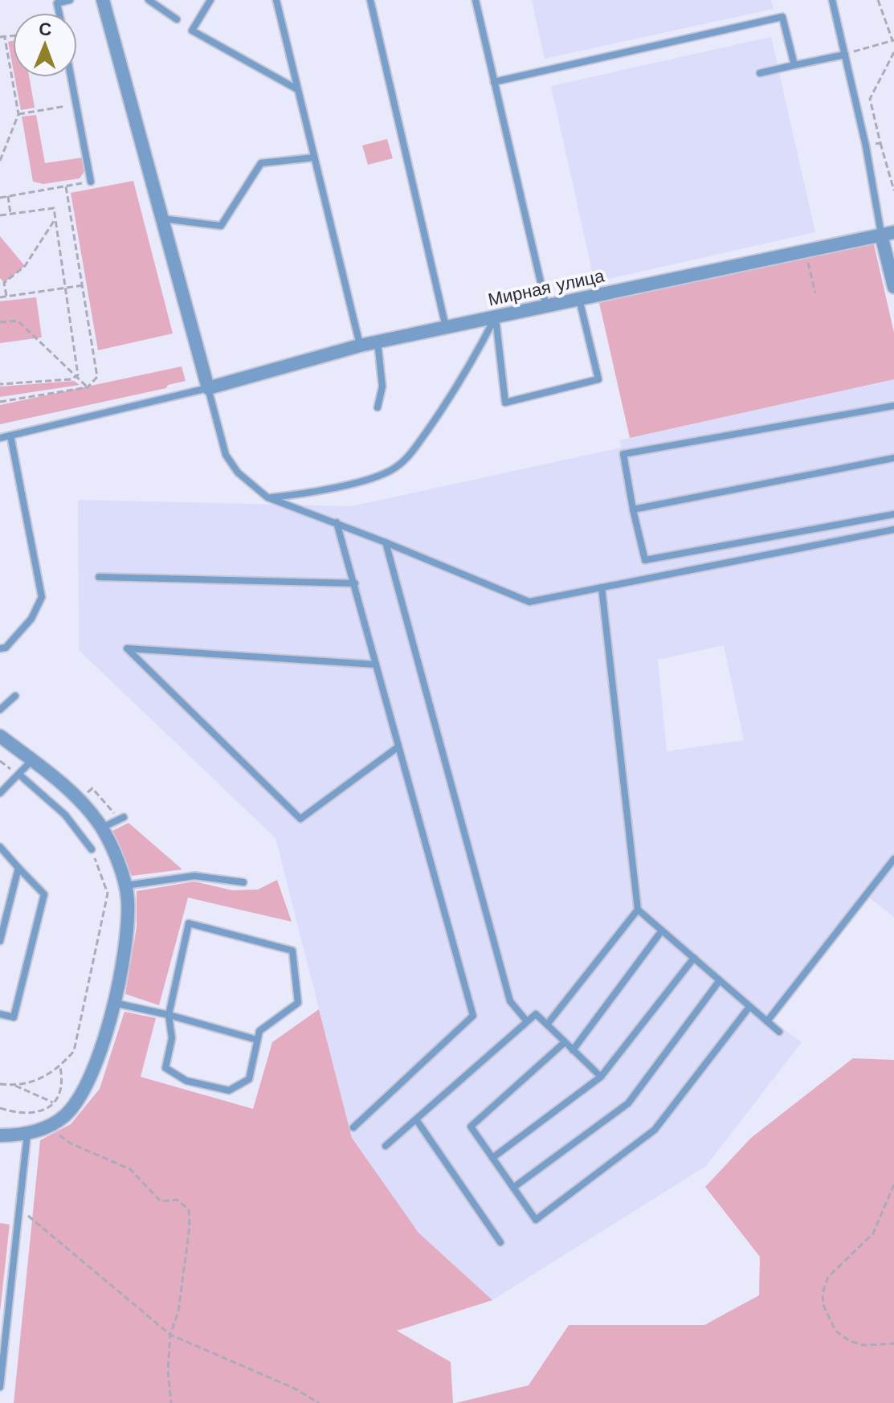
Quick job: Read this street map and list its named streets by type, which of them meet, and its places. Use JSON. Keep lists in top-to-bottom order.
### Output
{
  "streets": {
    "street": ["Мирная улица"]
  },
  "north": "top"
}
